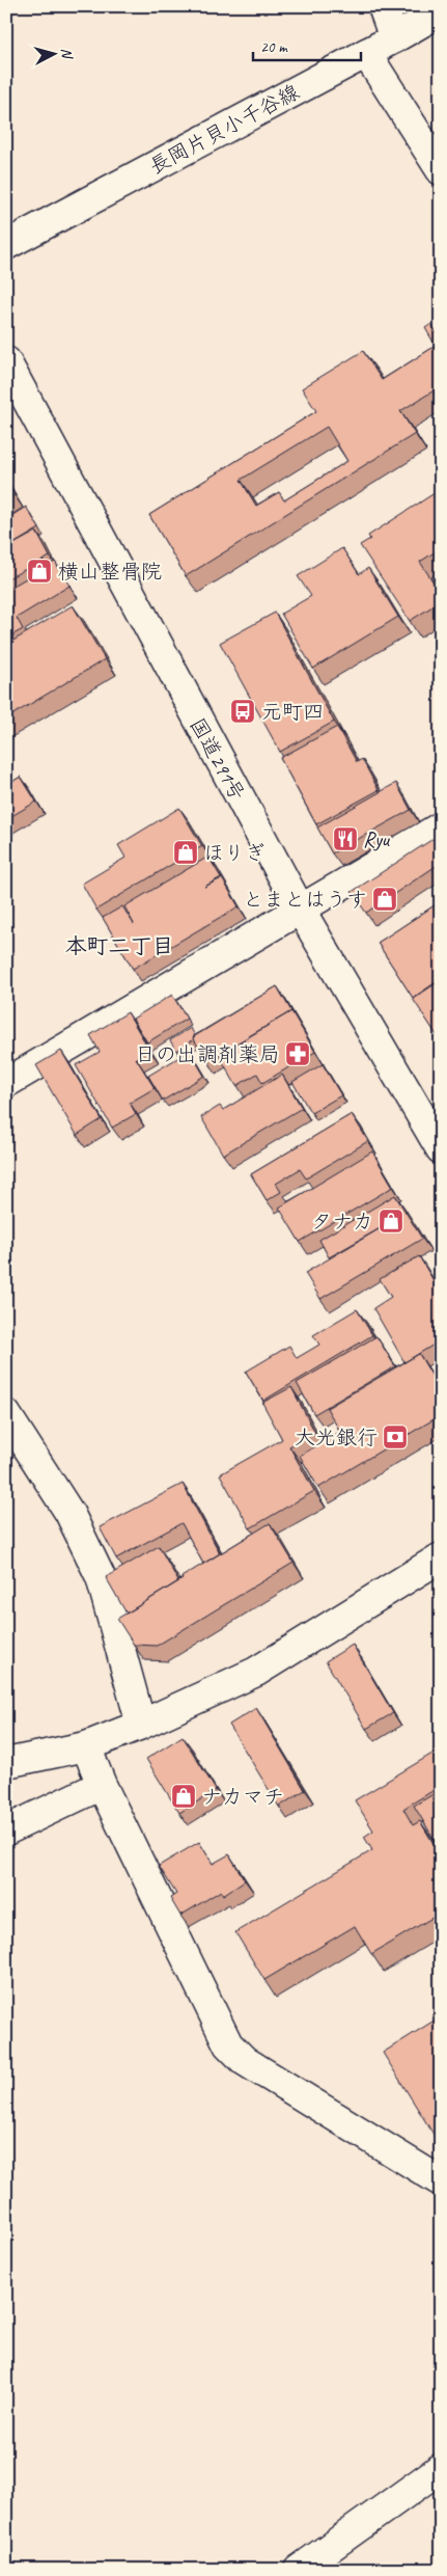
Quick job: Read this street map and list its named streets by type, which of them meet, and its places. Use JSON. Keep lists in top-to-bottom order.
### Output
{
  "streets": {
    "main road": ["長岡片貝小千谷線", "国道291号"]
  },
  "districts": ["本町二丁目"],
  "places": {
    "shop": [
      "横山整骨院",
      "ほりぎ",
      "とまとはうす",
      "タナカ",
      "ナカマチ"
    ],
    "bus stop": ["元町四"],
    "restaurant": ["Ryu"],
    "pharmacy": ["日の出調剤薬局"],
    "bank": ["大光銀行"]
  },
  "scale_bar": "20 m",
  "north": "right"
}
